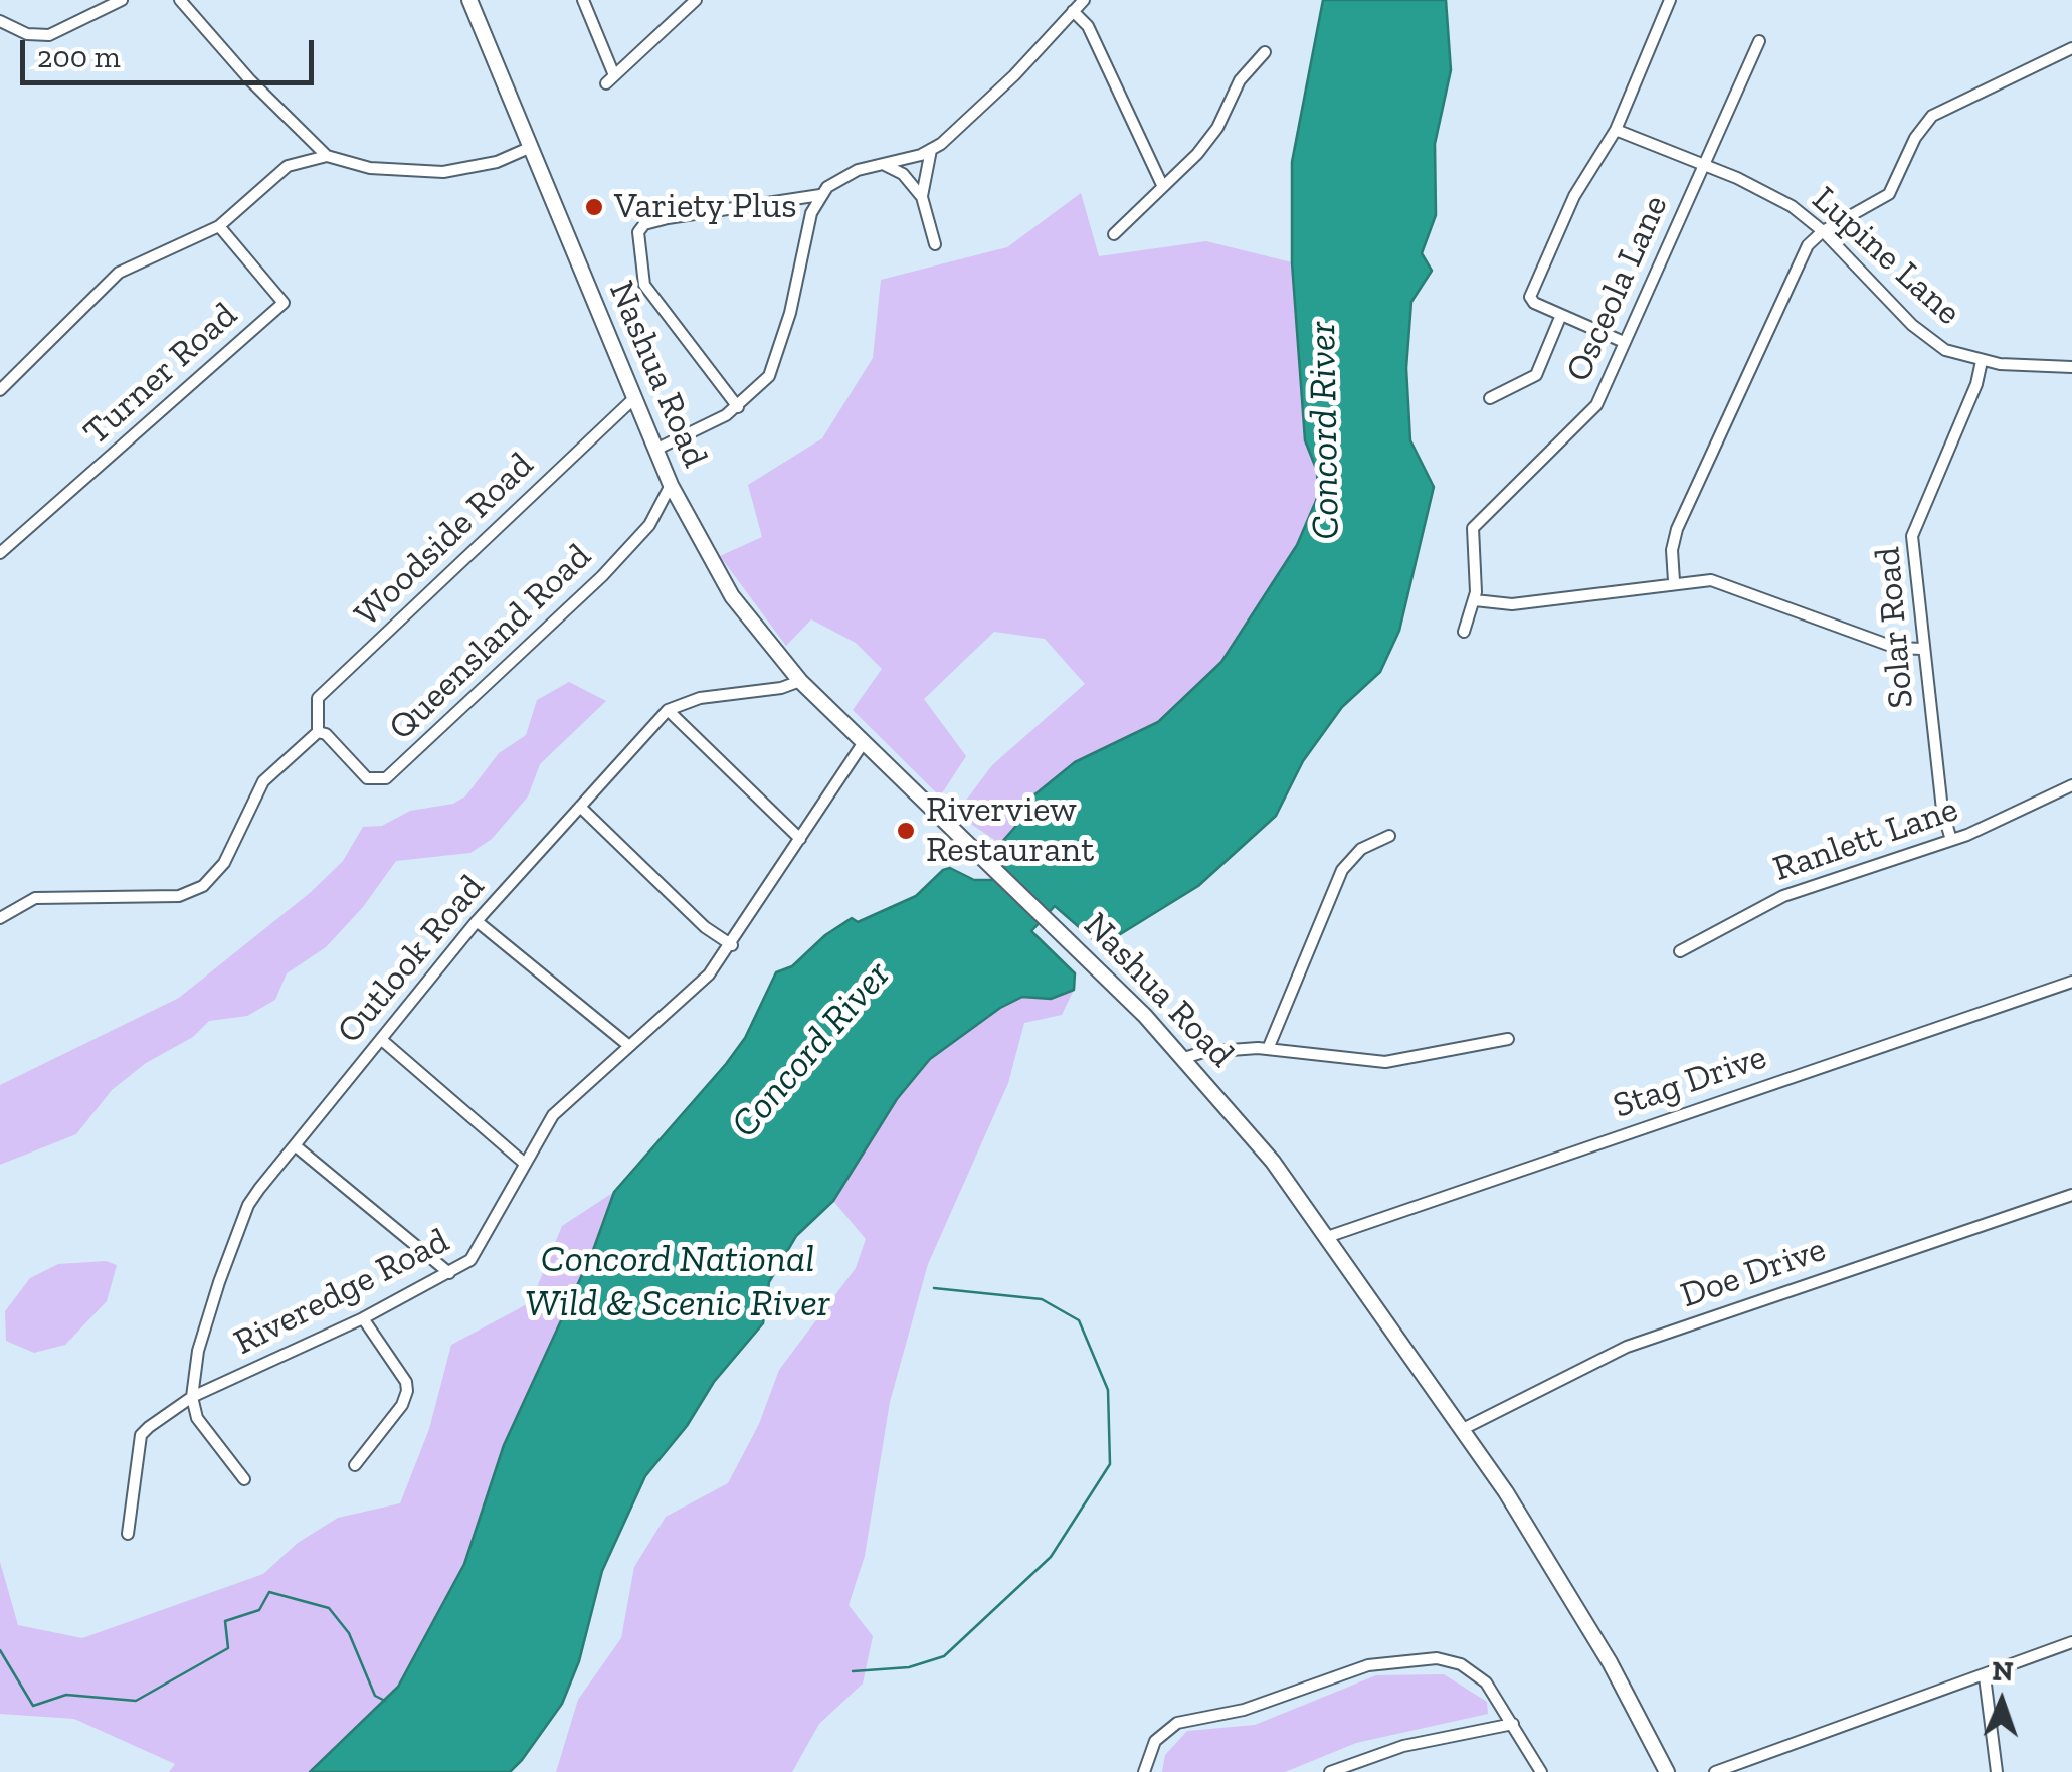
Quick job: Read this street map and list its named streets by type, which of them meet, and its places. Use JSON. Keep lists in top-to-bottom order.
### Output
{
  "streets": {
    "main road": ["Nashua Road"],
    "street": [
      "Lupine Lane",
      "Osceola Lane",
      "Turner Road",
      "Woodside Road",
      "Solar Road",
      "Queensland Road",
      "Ranlett Lane",
      "Outlook Road",
      "Stag Drive",
      "Doe Drive",
      "Riveredge Road"
    ]
  },
  "crossings": [
    ["Lupine Lane", "Osceola Lane"],
    ["Lupine Lane", "Solar Road"],
    ["Nashua Road", "Woodside Road"],
    ["Nashua Road", "Queensland Road"],
    ["Nashua Road", "Stag Drive"],
    ["Nashua Road", "Doe Drive"],
    ["Nashua Road", "Riveredge Road"],
    ["Woodside Road", "Queensland Road"],
    ["Solar Road", "Ranlett Lane"],
    ["Outlook Road", "Riveredge Road"]
  ],
  "water": ["Concord River", "Concord National Wild & Scenic River"],
  "places": ["Variety Plus", "Riverview Restaurant"],
  "scale_bar": "200 m",
  "north": "top"
}
